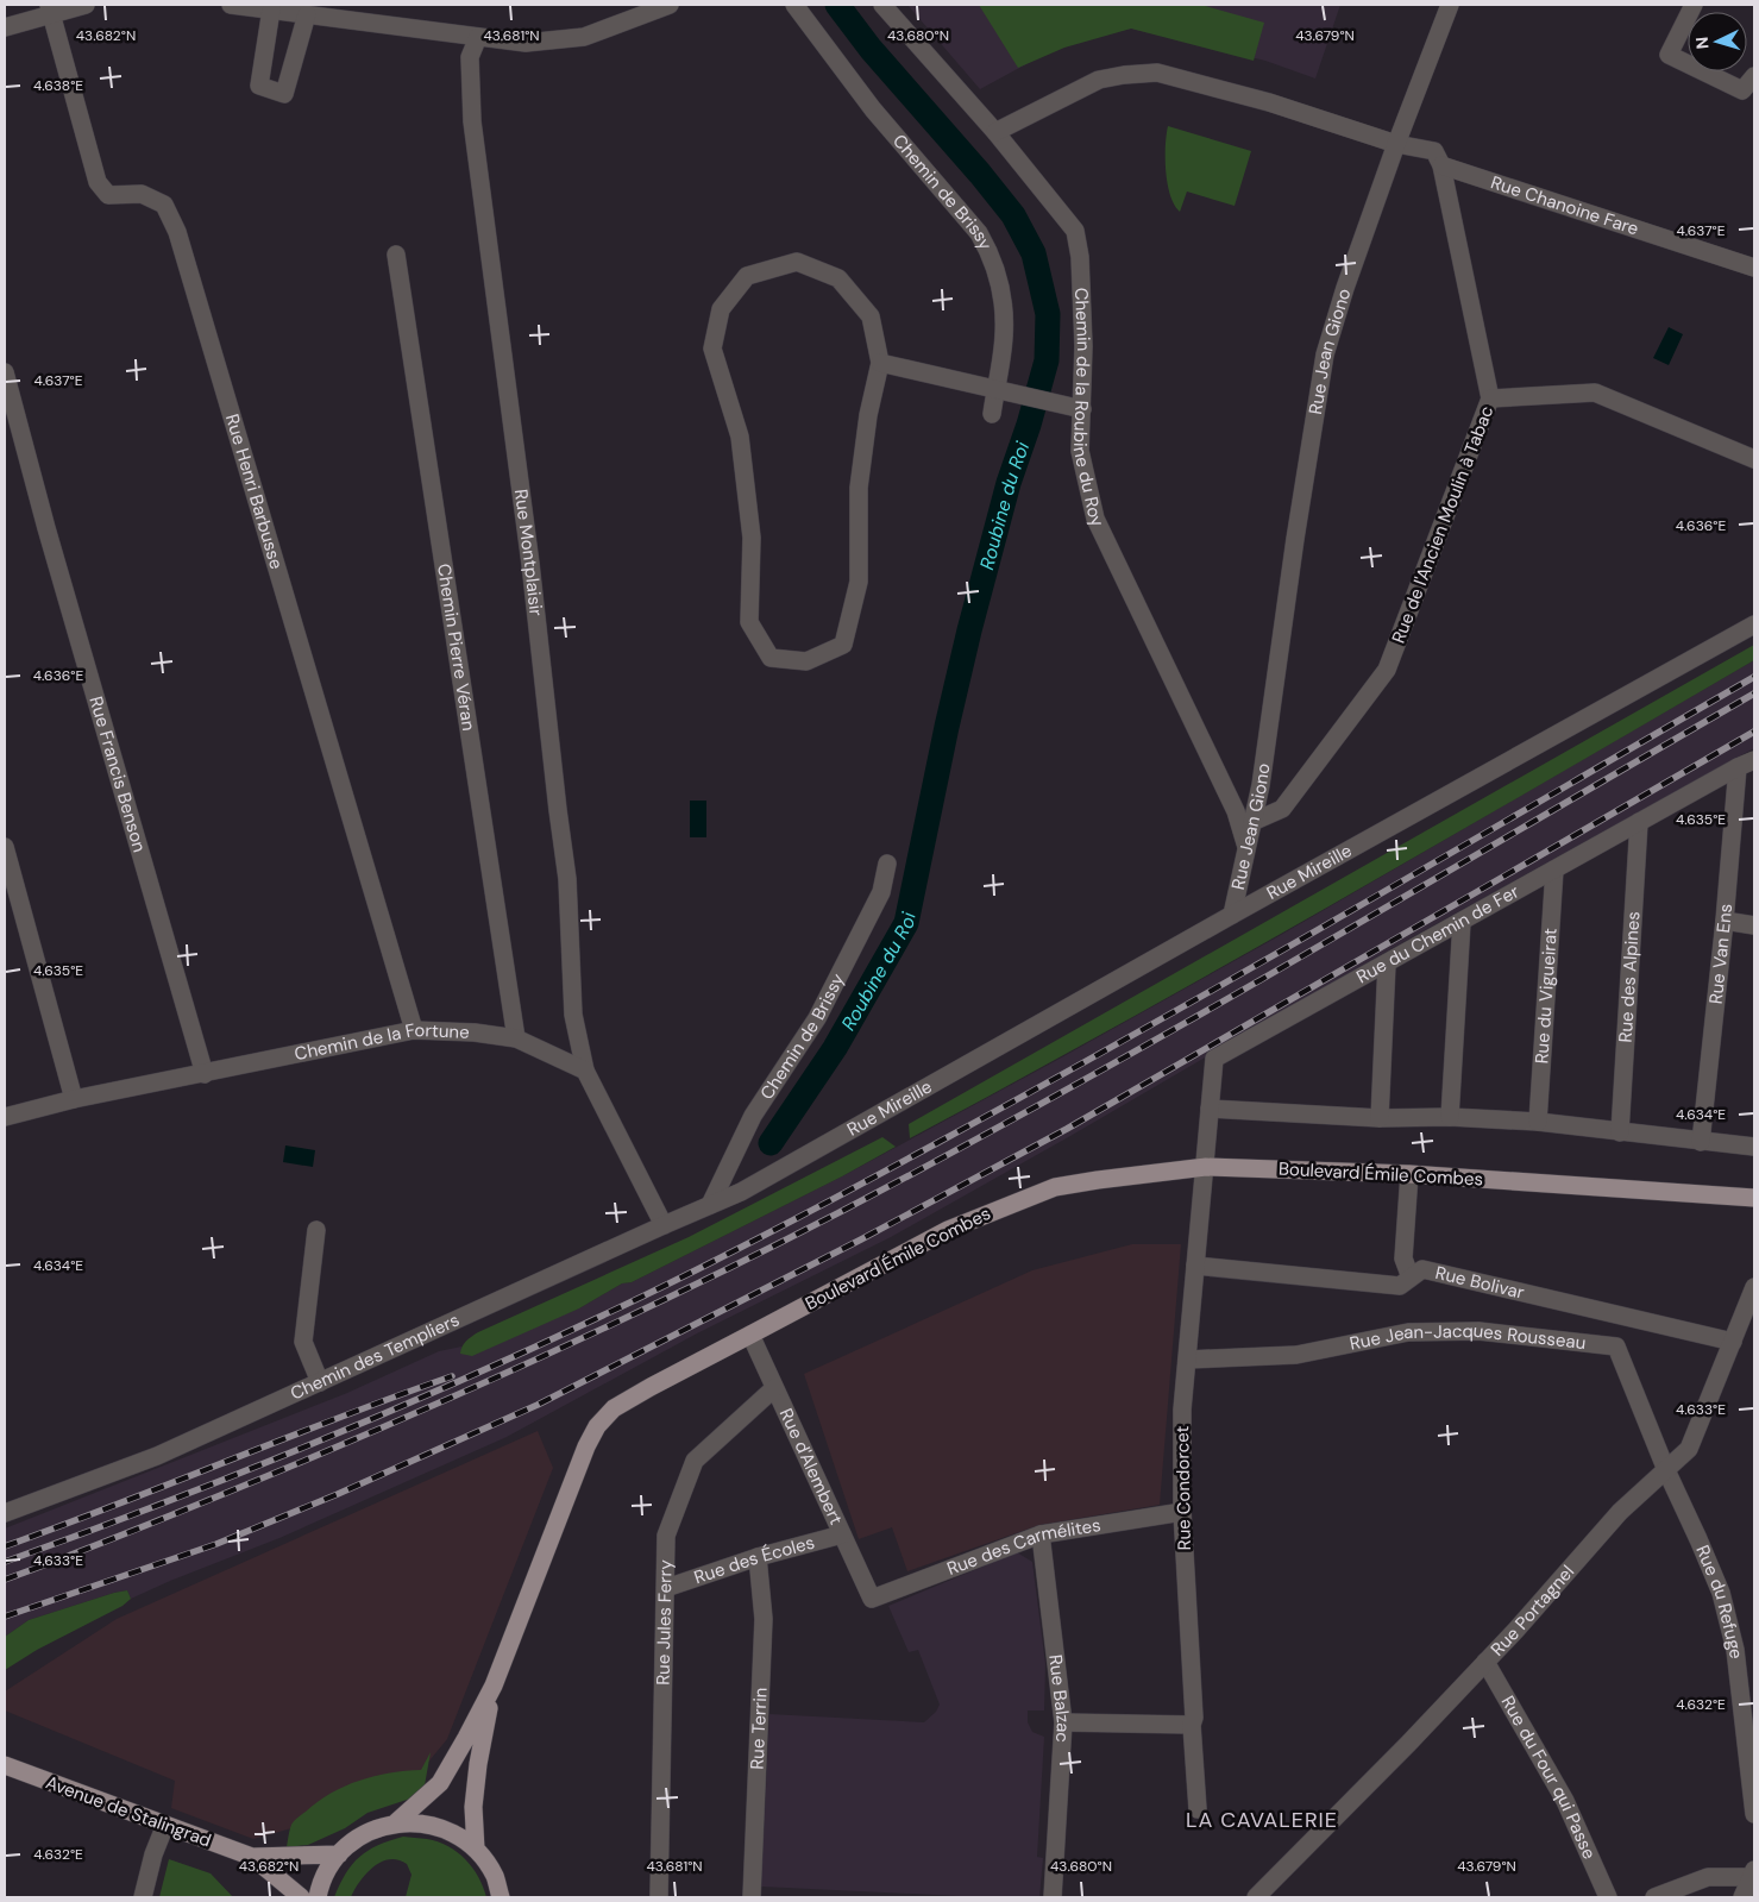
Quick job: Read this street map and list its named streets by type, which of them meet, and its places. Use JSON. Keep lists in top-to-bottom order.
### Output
{
  "streets": {
    "main road": ["Boulevard Émile Combes", "Avenue de Stalingrad"],
    "street": [
      "Chemin de Brissy",
      "Rue Chanoine Fare",
      "Rue Jean Giono",
      "Chemin de la Roubine du Roy",
      "Rue Henri Barbusse",
      "Rue de l'Ancien Moulin à Tabac",
      "Rue Montplaisir",
      "Chemin Pierre Véran",
      "Rue Francis Benson",
      "Rue Mireille",
      "Rue du Chemin de Fer",
      "Rue Van Ens",
      "Rue des Alpines",
      "Rue du Vigueirat",
      "Chemin de la Fortune",
      "Rue Bolivar",
      "Rue Jean-Jacques Rousseau",
      "Chemin des Templiers",
      "Rue d'Alembert",
      "Rue Condorcet",
      "Rue des Carmélites",
      "Rue des Écoles",
      "Rue du Refuge",
      "Rue Portagnel",
      "Rue Jules Ferry",
      "Rue Balzac",
      "Rue Terrin",
      "Rue du Four qui Passe"
    ]
  },
  "crossings": [
    ["Chemin de Brissy", "Chemin des Templiers"],
    ["Rue Chanoine Fare", "Rue de l'Ancien Moulin à Tabac"],
    ["Rue Jean Giono", "Chemin de la Roubine du Roy"],
    ["Rue Jean Giono", "Rue de l'Ancien Moulin à Tabac"],
    ["Rue Jean Giono", "Rue Mireille"],
    ["Rue Henri Barbusse", "Chemin de la Fortune"],
    ["Rue Montplaisir", "Chemin de la Fortune"],
    ["Chemin Pierre Véran", "Chemin de la Fortune"],
    ["Rue Francis Benson", "Chemin de la Fortune"],
    ["Rue Mireille", "Chemin des Templiers"],
    ["Rue du Chemin de Fer", "Rue Van Ens"],
    ["Rue du Chemin de Fer", "Rue des Alpines"],
    ["Rue du Chemin de Fer", "Rue du Vigueirat"],
    ["Rue du Chemin de Fer", "Boulevard Émile Combes"],
    ["Rue du Chemin de Fer", "Rue Condorcet"],
    ["Boulevard Émile Combes", "Rue d'Alembert"],
    ["Boulevard Émile Combes", "Rue Condorcet"],
    ["Rue Bolivar", "Rue Condorcet"],
    ["Rue Bolivar", "Rue Portagnel"],
    ["Rue Jean-Jacques Rousseau", "Rue Condorcet"],
    ["Rue Jean-Jacques Rousseau", "Rue du Refuge"],
    ["Rue Jean-Jacques Rousseau", "Rue Portagnel"],
    ["Rue d'Alembert", "Rue des Carmélites"],
    ["Rue d'Alembert", "Rue des Écoles"],
    ["Rue d'Alembert", "Rue Jules Ferry"],
    ["Rue Condorcet", "Rue des Carmélites"],
    ["Rue des Carmélites", "Rue Balzac"],
    ["Rue des Écoles", "Rue Jules Ferry"],
    ["Rue des Écoles", "Rue Terrin"],
    ["Rue du Refuge", "Rue Portagnel"],
    ["Rue Portagnel", "Rue du Four qui Passe"]
  ],
  "districts": ["LA CAVALERIE"],
  "water": ["Roubine du Roi"],
  "north": "left",
  "coordinates": [
    "43.682°N",
    "43.681°N",
    "43.680°N",
    "43.679°N",
    "4.638°E",
    "4.637°E",
    "4.636°E",
    "4.635°E",
    "4.634°E",
    "4.633°E",
    "4.632°E"
  ]
}
